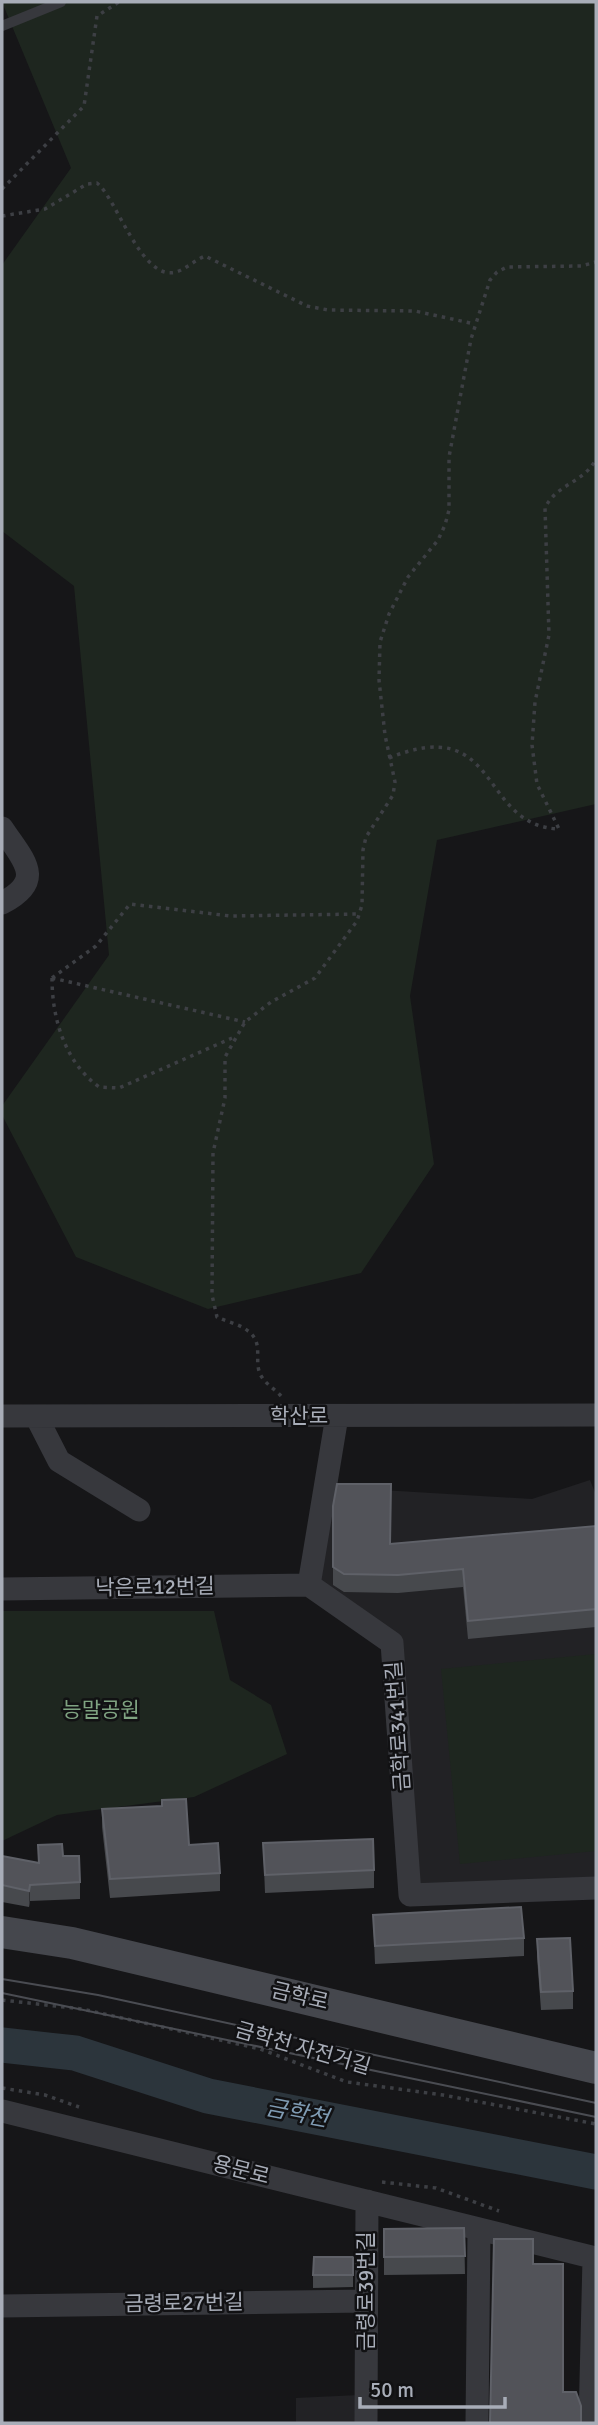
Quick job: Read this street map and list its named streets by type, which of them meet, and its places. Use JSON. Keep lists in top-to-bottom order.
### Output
{
  "streets": {
    "main road": ["금학로"],
    "street": [
      "학산로",
      "낙은로12번길",
      "금학로341번길",
      "용문로",
      "금령로39번길",
      "금령로27번길"
    ],
    "path": ["금학천 자전거길"]
  },
  "crossings": [
    ["낙은로12번길", "금학로341번길"],
    ["용문로", "금령로39번길"],
    ["금령로39번길", "금령로27번길"]
  ],
  "water": ["금학천"],
  "parks": ["능말공원"],
  "scale_bar": "50 m"
}
